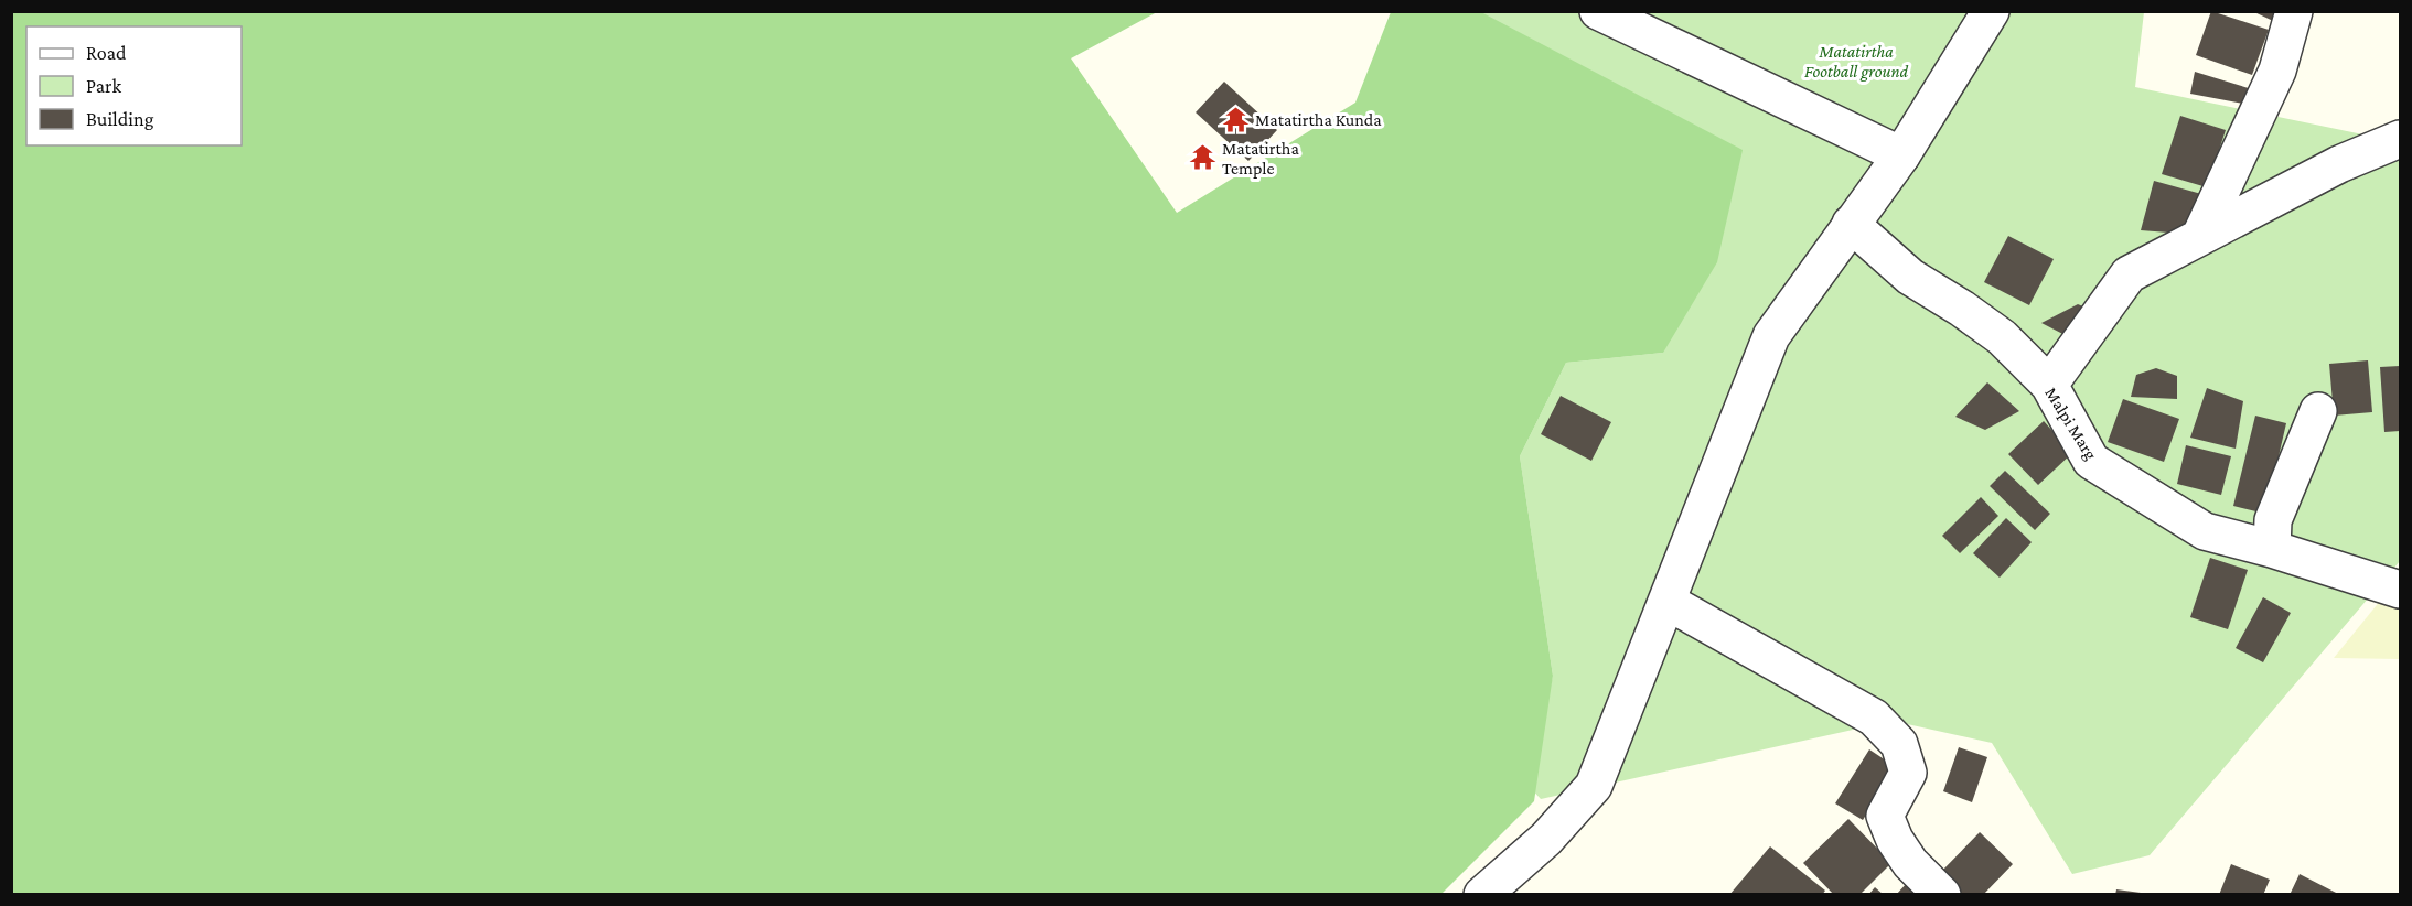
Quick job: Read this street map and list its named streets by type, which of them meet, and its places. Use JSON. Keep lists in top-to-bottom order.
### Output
{
  "streets": {
    "street": ["Malpi Marg"]
  },
  "parks": ["Matatirtha Football ground"],
  "places": {
    "temple": ["Matatirtha Kunda", "Matatirtha Temple"]
  },
  "legend": ["Road", "Park", "Building"]
}
